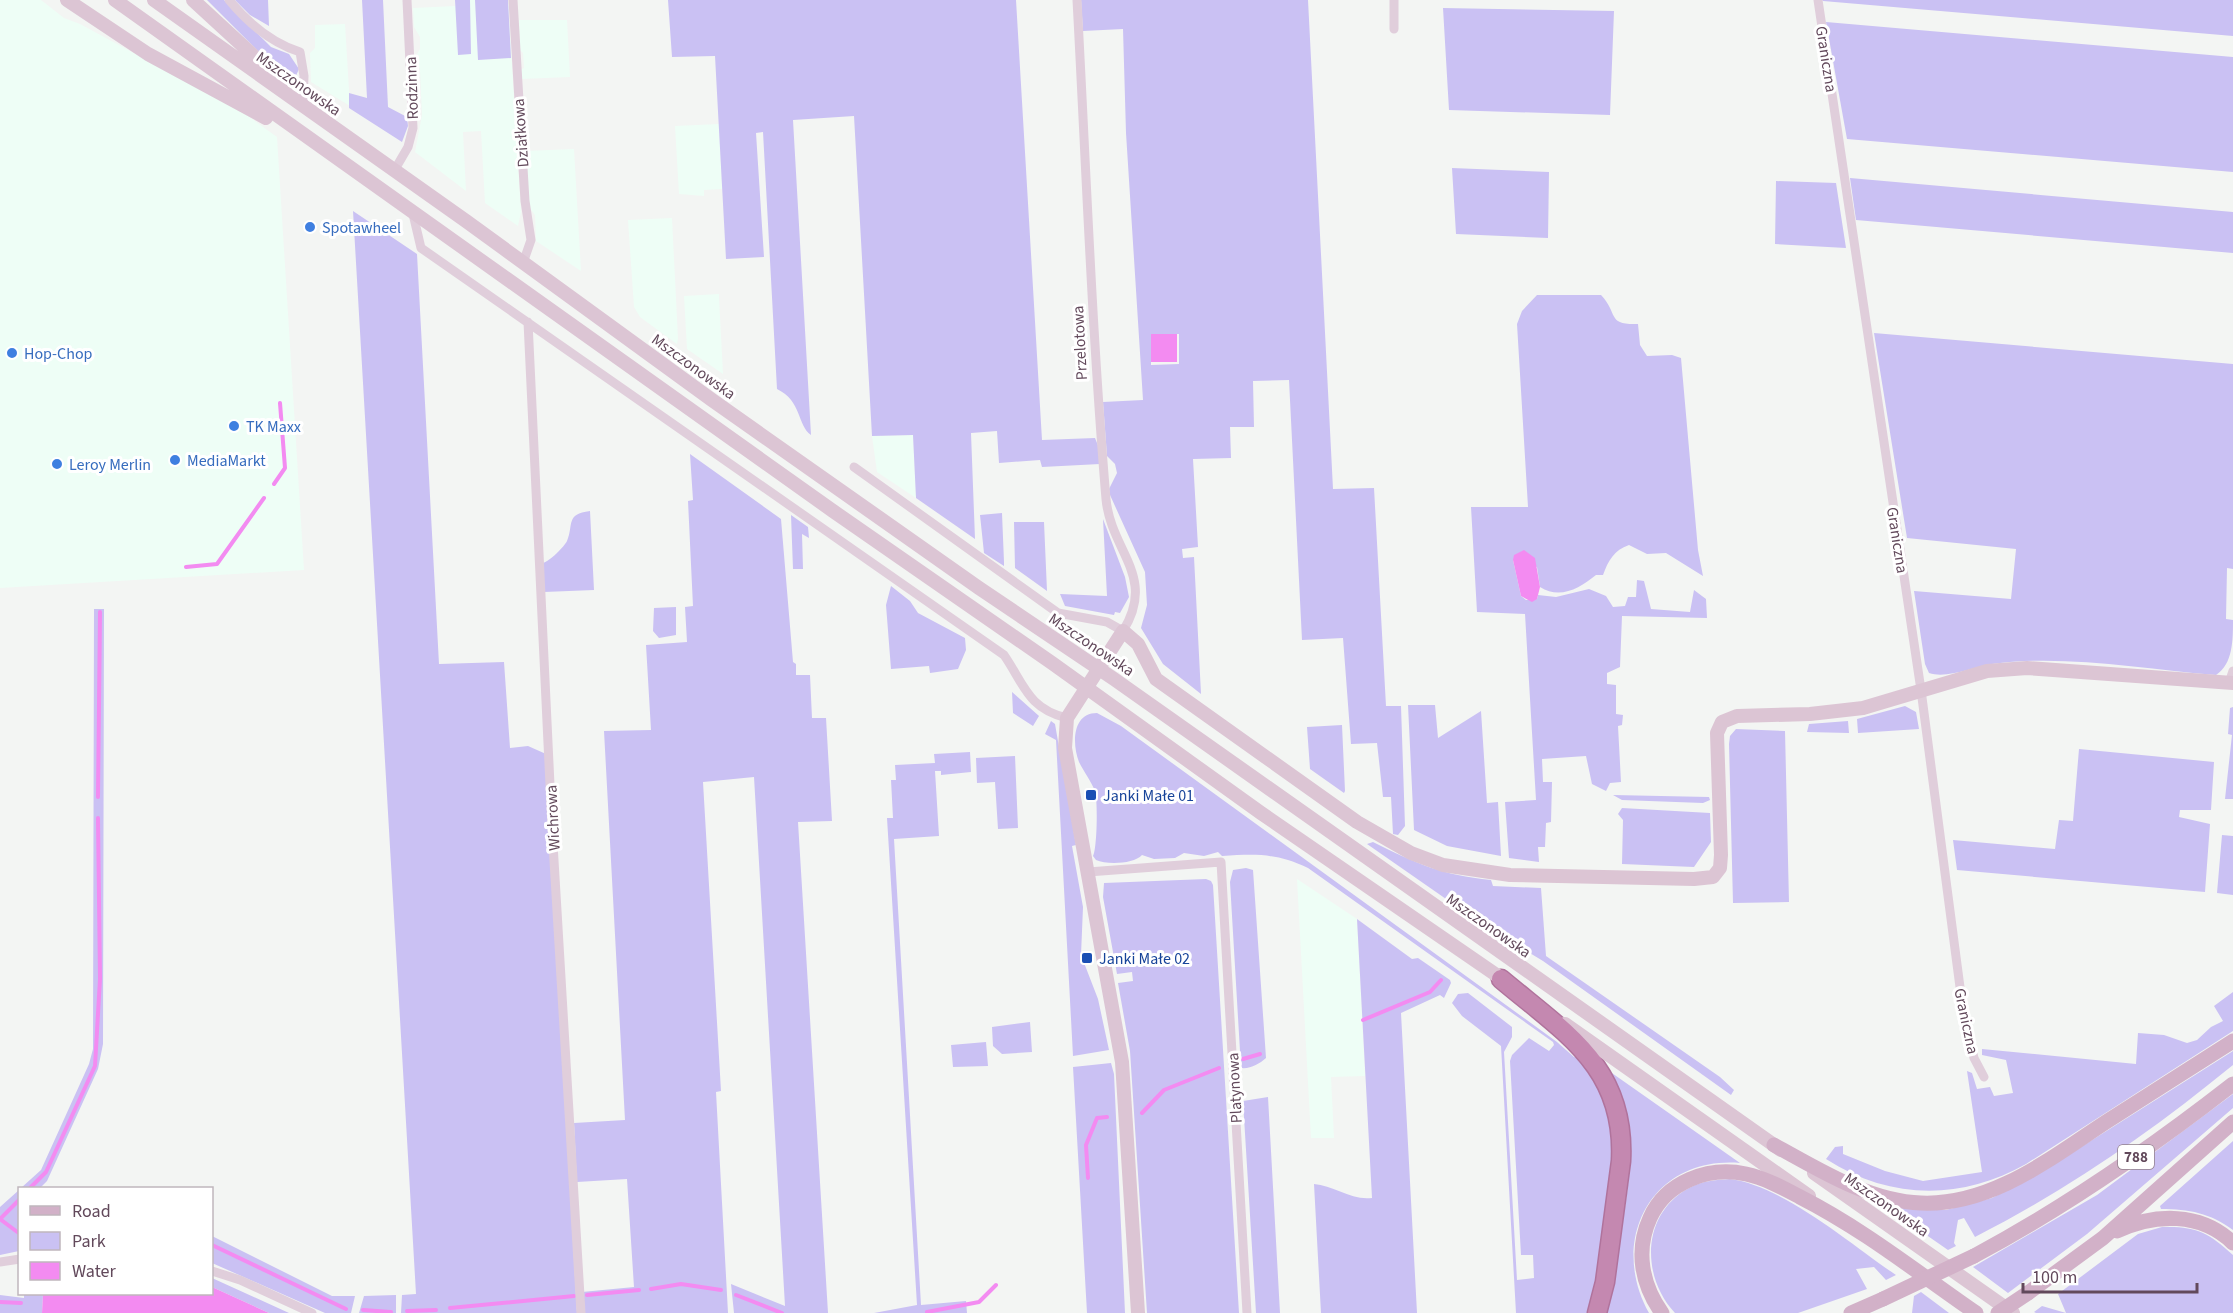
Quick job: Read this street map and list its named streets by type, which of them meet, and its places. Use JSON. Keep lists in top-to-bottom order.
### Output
{
  "streets": {
    "main road": ["Mszczonowska", "Przelotowa", "788"],
    "street": [
      "Graniczna",
      "Rodzinna",
      "Działkowa",
      "Wichrowa",
      "Platynowa"
    ]
  },
  "crossings": [
    ["Mszczonowska", "Rodzinna"],
    ["Mszczonowska", "Działkowa"],
    ["Mszczonowska", "Przelotowa"]
  ],
  "places": {
    "other": [
      "Spotawheel",
      "Hop-Chop",
      "TK Maxx",
      "MediaMarkt",
      "Leroy Merlin"
    ],
    "transit": ["Janki Małe 01", "Janki Małe 02"]
  },
  "legend": ["Road", "Park", "Water"],
  "scale_bar": "100 m"
}
